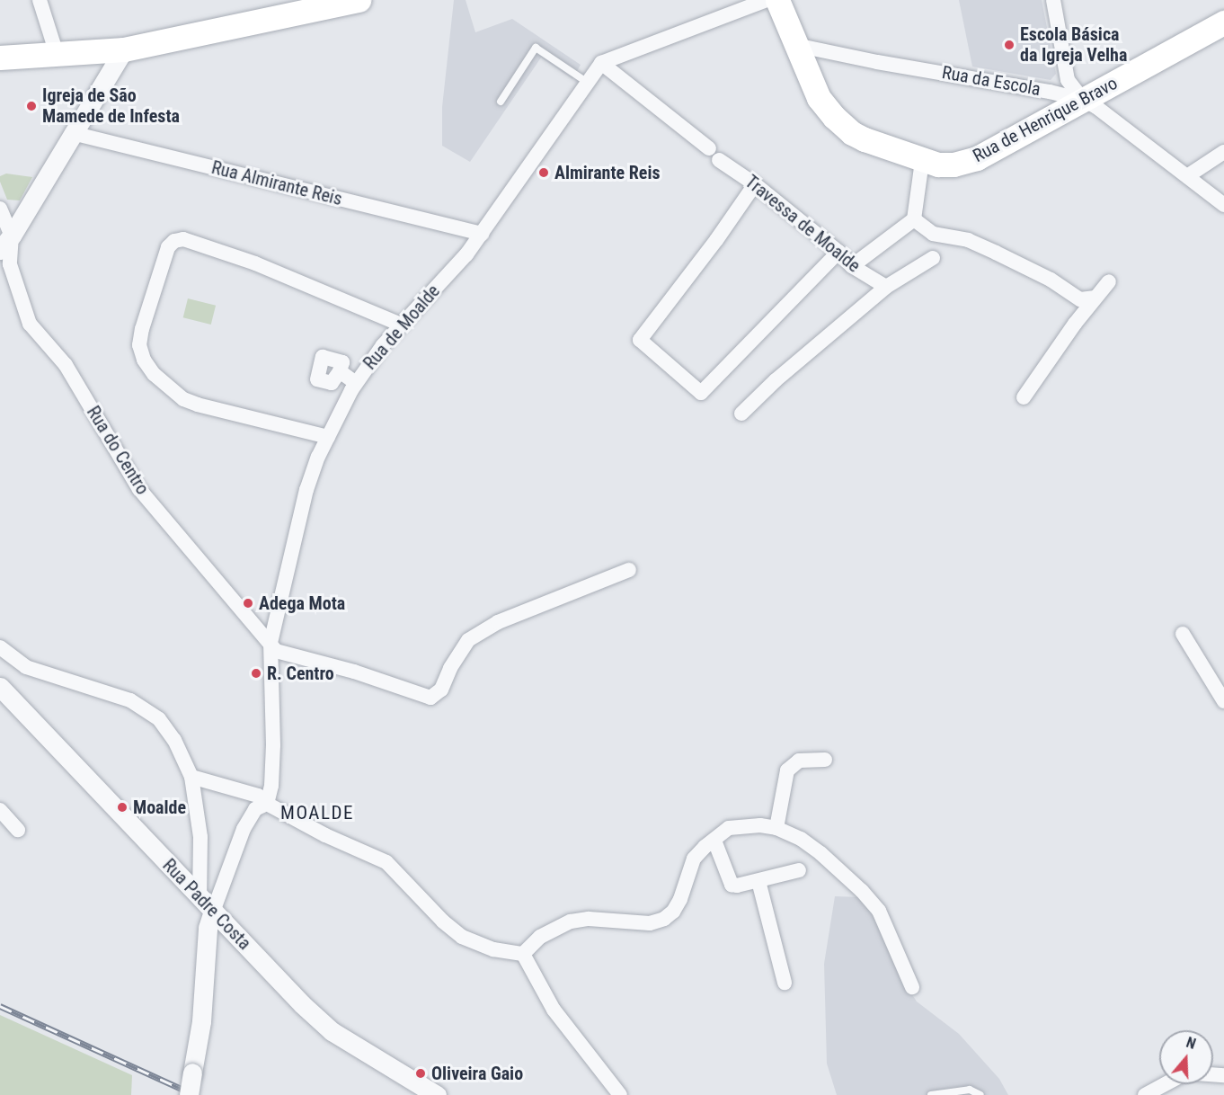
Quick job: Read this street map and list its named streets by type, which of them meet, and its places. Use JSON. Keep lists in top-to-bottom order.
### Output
{
  "streets": {
    "main road": ["Rua de Henrique Bravo"],
    "street": [
      "Rua da Escola",
      "Rua Almirante Reis",
      "Travessa de Moalde",
      "Rua de Moalde",
      "Rua do Centro",
      "Rua Padre Costa"
    ]
  },
  "crossings": [
    ["Rua da Escola", "Rua de Henrique Bravo"],
    ["Rua Almirante Reis", "Rua de Moalde"],
    ["Rua de Moalde", "Rua do Centro"]
  ],
  "districts": ["MOALDE"],
  "places": [
    "Escola Básica da Igreja Velha",
    "Igreja de São Mamede de Infesta",
    "Almirante Reis",
    "Adega Mota",
    "R. Centro",
    "Moalde",
    "Oliveira Gaio"
  ],
  "north": "top"
}
